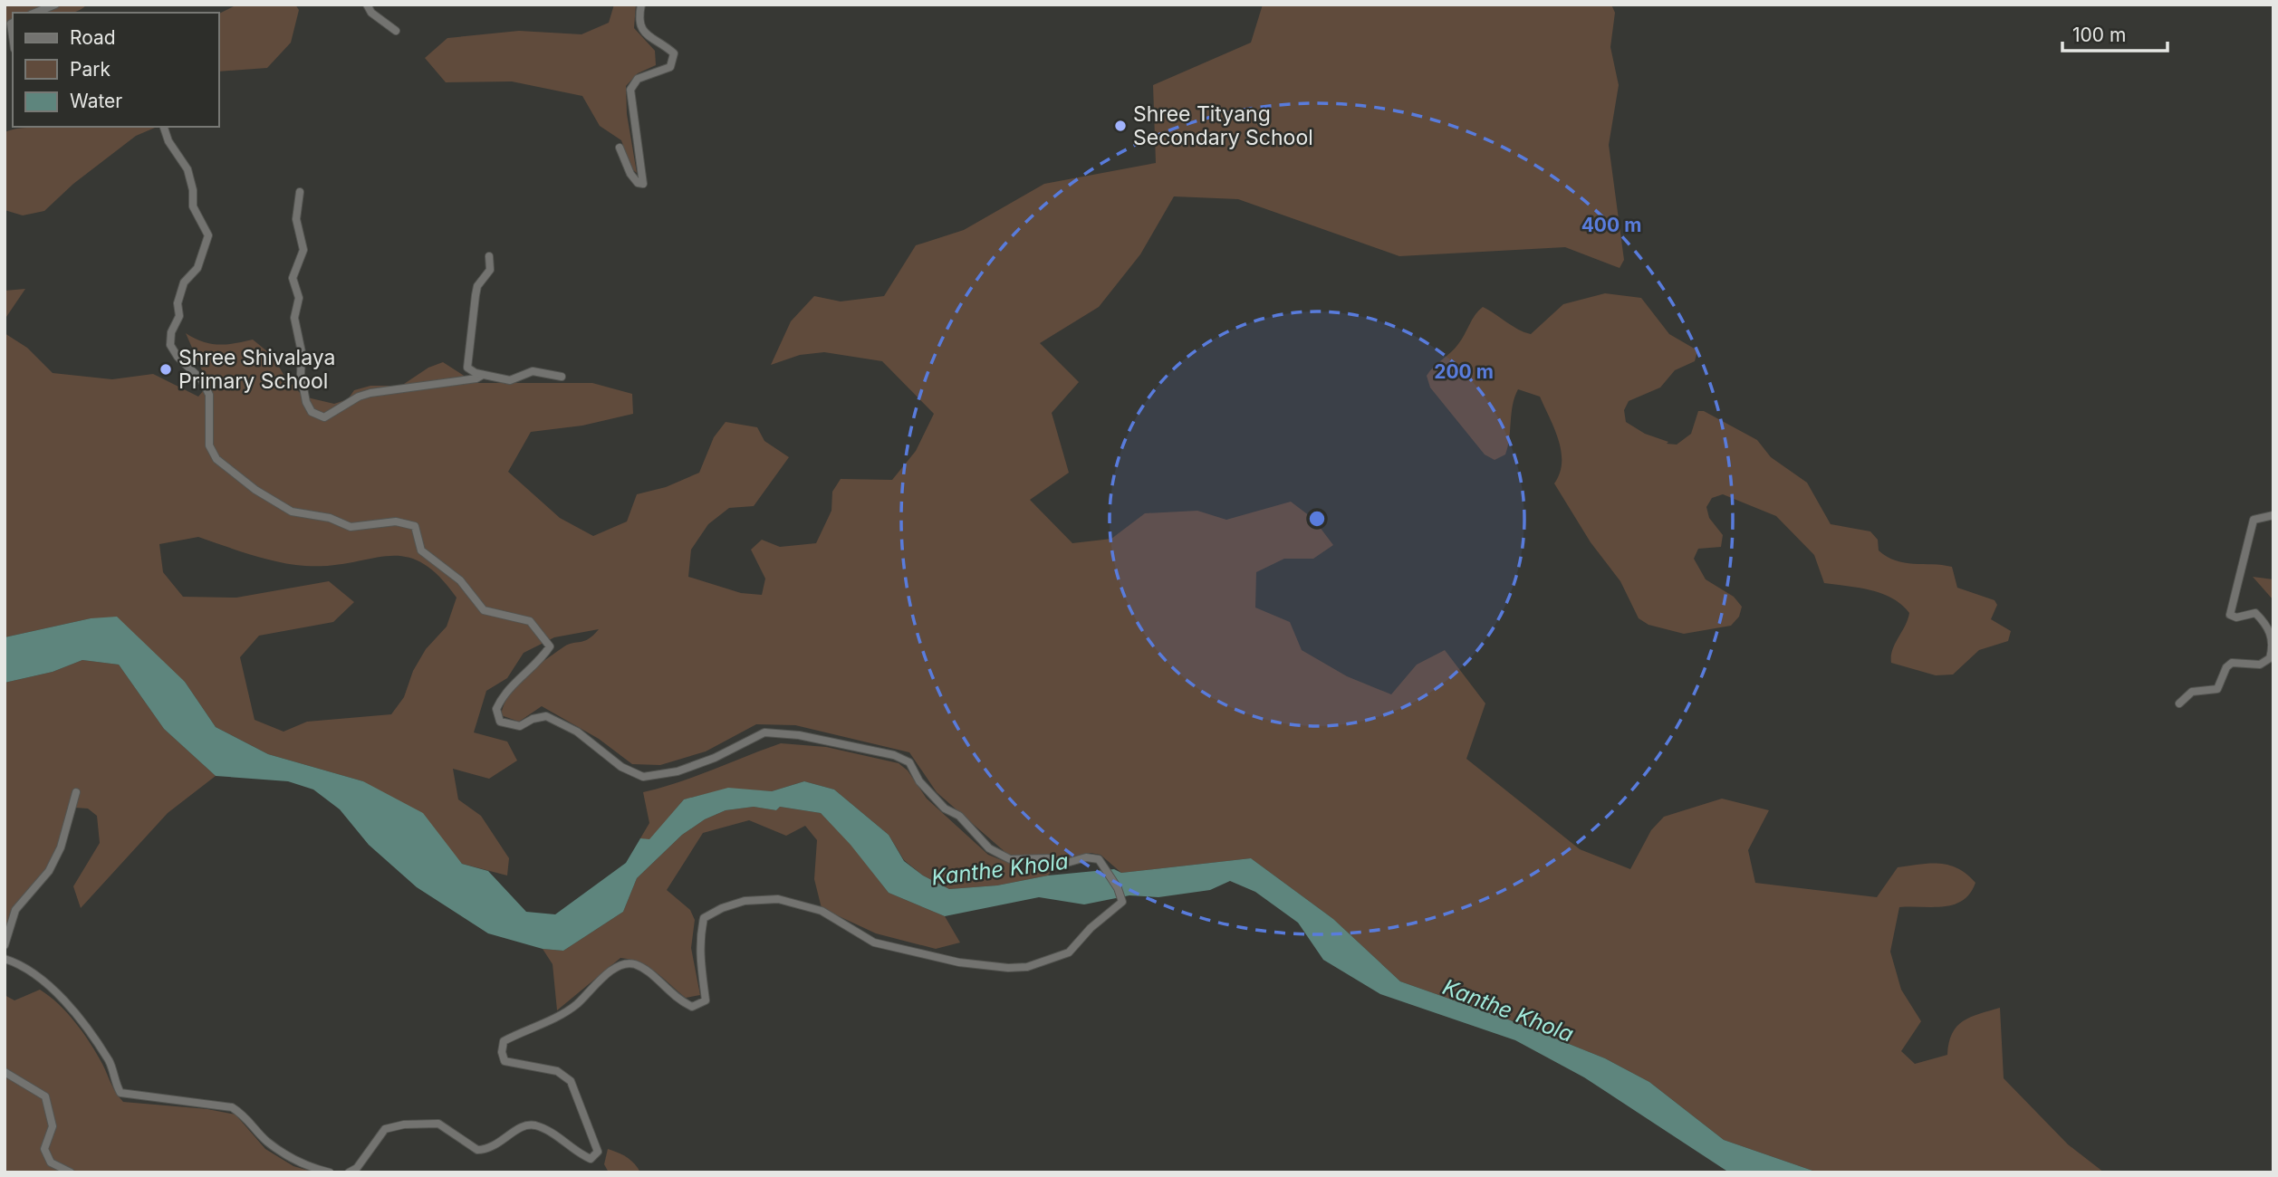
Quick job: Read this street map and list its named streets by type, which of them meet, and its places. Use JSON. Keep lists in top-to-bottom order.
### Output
{
  "water": ["Kanthe Khola"],
  "places": ["Shree Tityang Secondary School", "Shree Shivalaya Primary School"],
  "legend": ["Road", "Park", "Water"],
  "scale_bar": "100 m",
  "rings": ["400 m", "200 m"]
}
